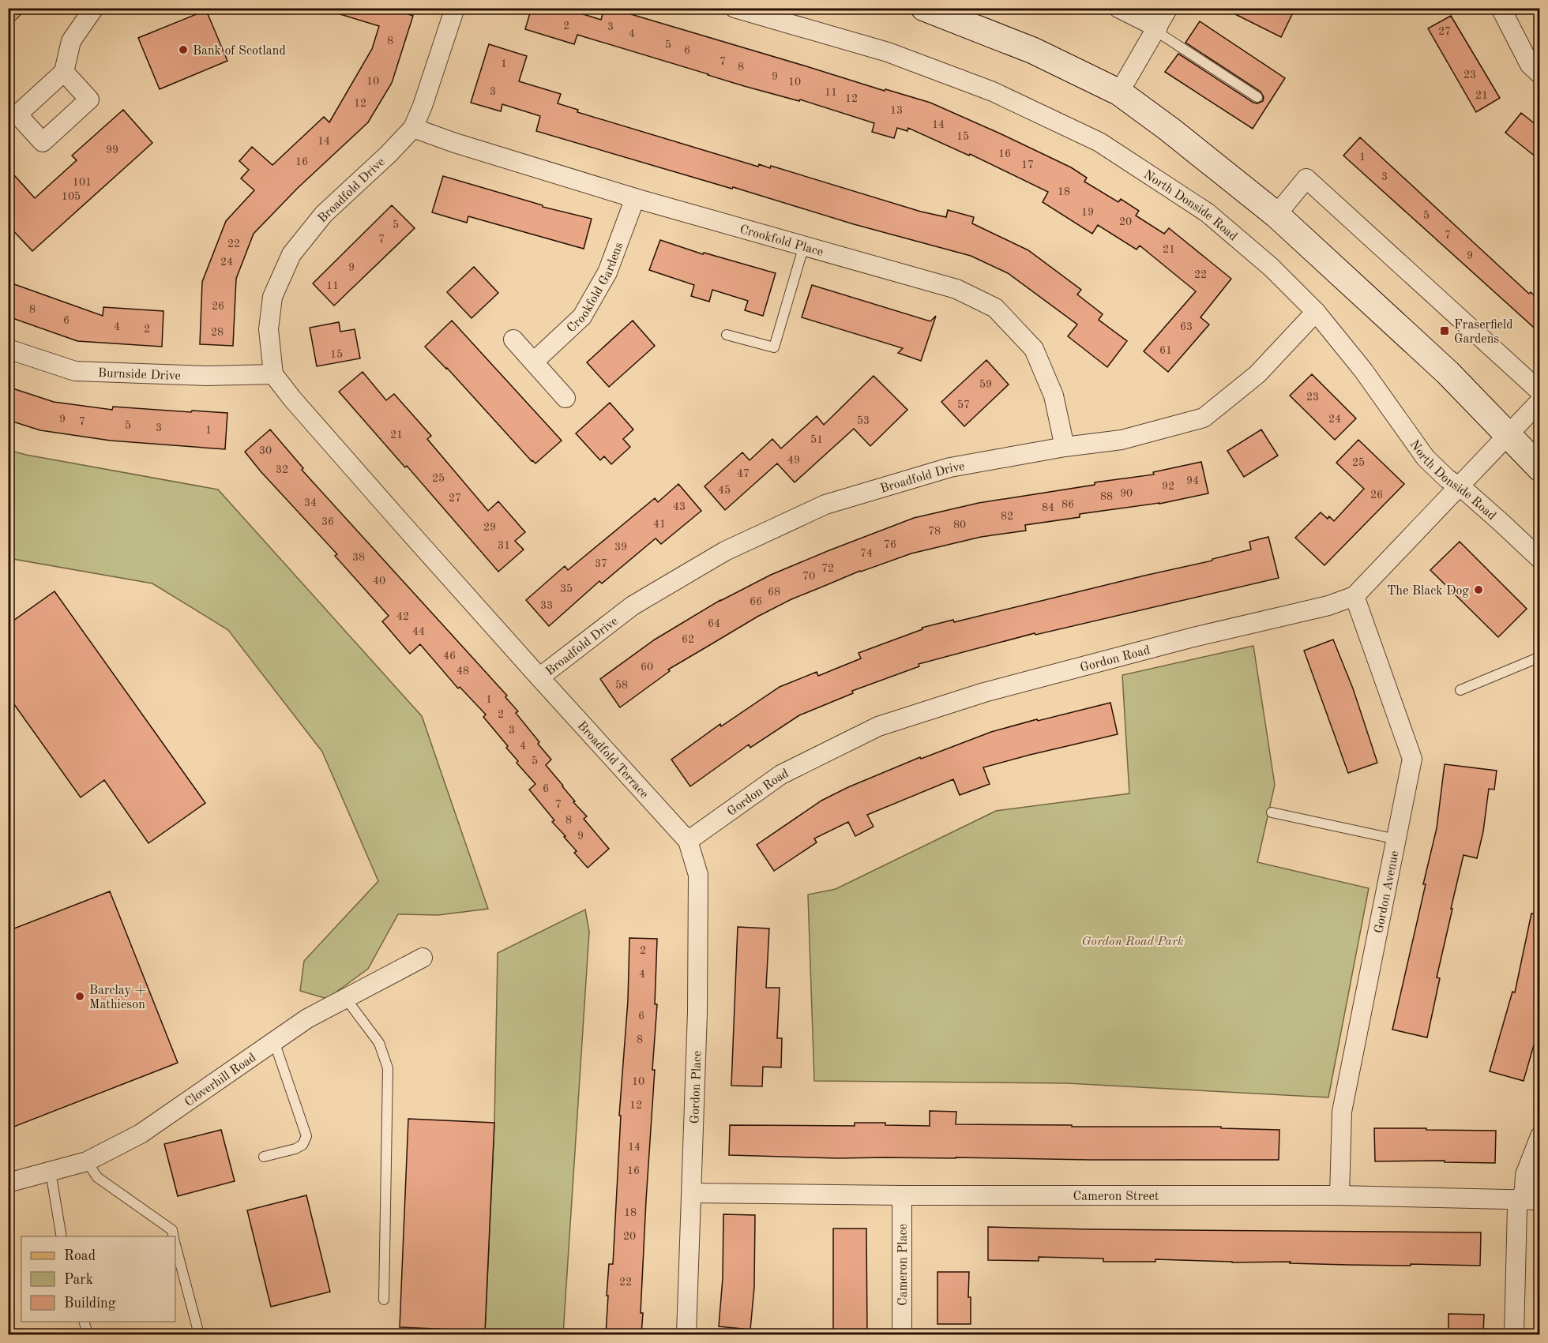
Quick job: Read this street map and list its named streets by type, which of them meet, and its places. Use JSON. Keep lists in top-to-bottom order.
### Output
{
  "streets": {
    "street": [
      "Broadfold Drive",
      "North Donside Road",
      "Crookfold Place",
      "Crookfold Gardens",
      "Burnside Drive",
      "Gordon Road",
      "Broadfold Terrace",
      "Gordon Avenue",
      "Cloverhill Road",
      "Gordon Place",
      "Cameron Street",
      "Cameron Place"
    ]
  },
  "crossings": [
    ["Broadfold Drive", "North Donside Road"],
    ["Broadfold Drive", "Crookfold Place"],
    ["Broadfold Drive", "Burnside Drive"],
    ["Broadfold Drive", "Broadfold Terrace"],
    ["North Donside Road", "Gordon Road"],
    ["Crookfold Place", "Crookfold Gardens"],
    ["Gordon Road", "Broadfold Terrace"],
    ["Gordon Road", "Gordon Avenue"],
    ["Gordon Road", "Gordon Place"],
    ["Broadfold Terrace", "Gordon Place"],
    ["Gordon Avenue", "Cameron Street"],
    ["Gordon Place", "Cameron Street"],
    ["Cameron Street", "Cameron Place"]
  ],
  "parks": ["Gordon Road Park"],
  "places": {
    "other": ["Bank of Scotland", "The Black Dog", "Barclay + Mathieson"],
    "transit": ["Fraserfield Gardens"]
  },
  "house_numbers": [
    "2",
    "3",
    "27",
    "4",
    "8",
    "5",
    "6",
    "7",
    "1",
    "8",
    "23",
    "9",
    "10",
    "10",
    "3",
    "11",
    "21",
    "12",
    "12",
    "13",
    "14",
    "15",
    "14",
    "99",
    "16",
    "1",
    "16",
    "17",
    "3",
    "101",
    "18",
    "105",
    "19",
    "5",
    "20",
    "5",
    "7",
    "7",
    "22",
    "21",
    "9",
    "24",
    "9",
    "22",
    "11",
    "26",
    "8",
    "6",
    "4",
    "63",
    "2",
    "28",
    "61",
    "15",
    "59",
    "23",
    "57",
    "9",
    "24",
    "53",
    "7",
    "5",
    "3",
    "1",
    "21",
    "51",
    "30",
    "49",
    "25",
    "32",
    "47",
    "25",
    "94",
    "92",
    "45",
    "90",
    "26",
    "88",
    "27",
    "34",
    "86",
    "43",
    "84",
    "82",
    "36",
    "41",
    "80",
    "29",
    "78",
    "76",
    "31",
    "39",
    "74",
    "38",
    "37",
    "72",
    "70",
    "40",
    "35",
    "68",
    "66",
    "33",
    "42",
    "64",
    "44",
    "62",
    "46",
    "60",
    "48",
    "58",
    "1",
    "2",
    "3",
    "4",
    "5",
    "6",
    "7",
    "8",
    "9",
    "2",
    "4",
    "6",
    "8",
    "10",
    "12",
    "14",
    "16",
    "18",
    "20",
    "22"
  ],
  "legend": ["Road", "Park", "Building"]
}
